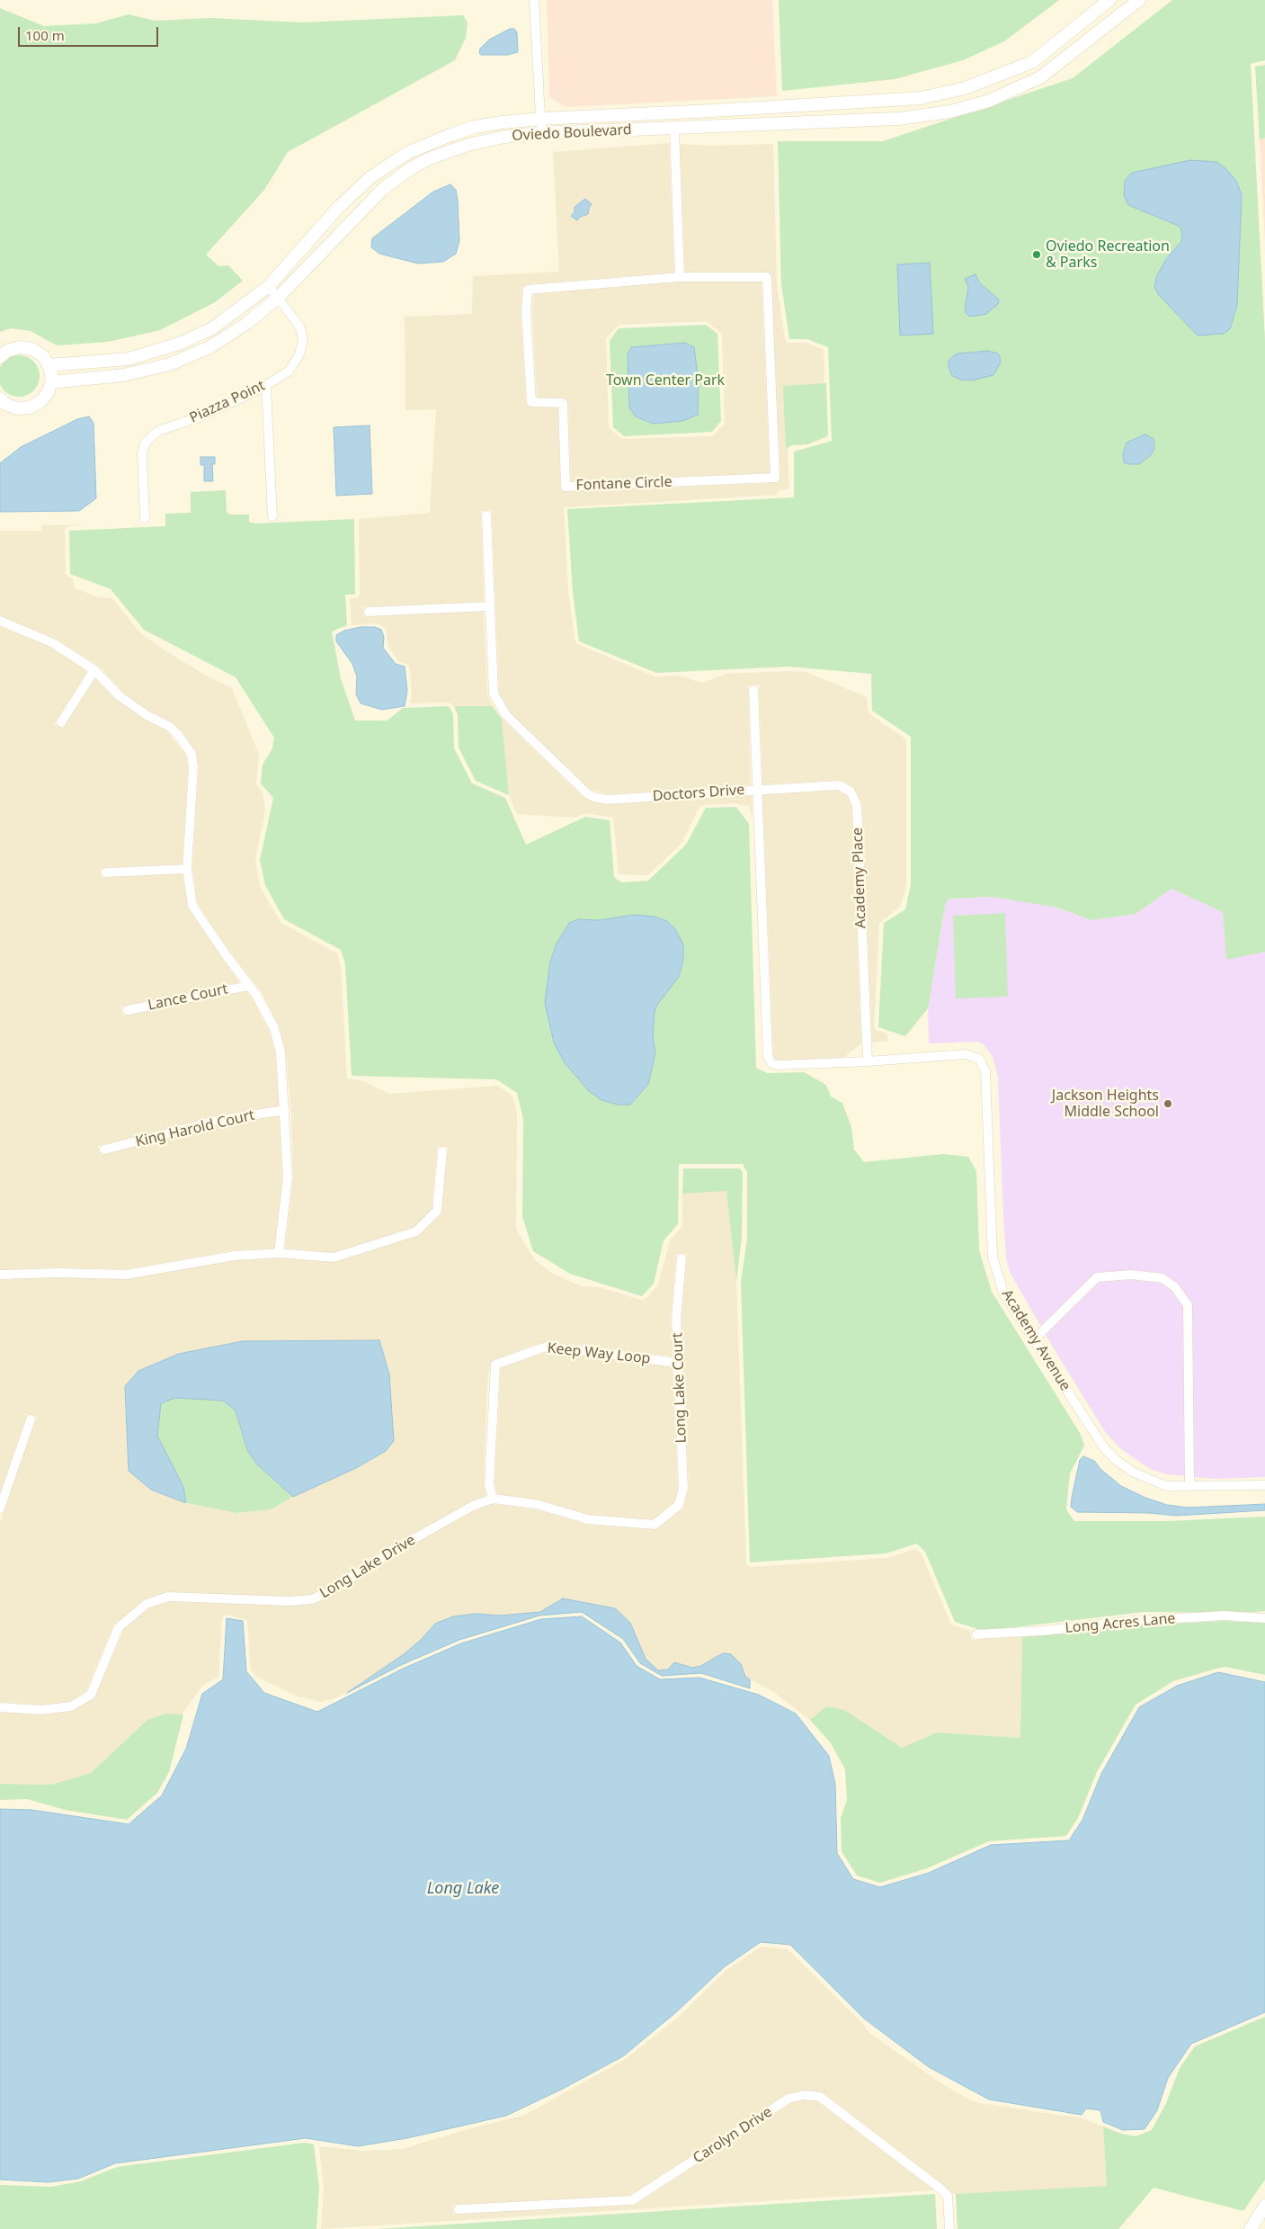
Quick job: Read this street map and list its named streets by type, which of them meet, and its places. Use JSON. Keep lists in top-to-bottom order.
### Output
{
  "streets": {
    "street": [
      "Oviedo Boulevard",
      "Piazza Point",
      "Fontane Circle",
      "Doctors Drive",
      "Academy Place",
      "Lance Court",
      "King Harold Court",
      "Academy Avenue",
      "Keep Way Loop",
      "Long Lake Court",
      "Long Lake Drive",
      "Long Acres Lane",
      "Carolyn Drive"
    ]
  },
  "crossings": [
    ["Oviedo Boulevard", "Piazza Point"],
    ["Doctors Drive", "Academy Place"],
    ["Doctors Drive", "Academy Avenue"],
    ["Academy Place", "Academy Avenue"],
    ["Keep Way Loop", "Long Lake Court"],
    ["Keep Way Loop", "Long Lake Drive"],
    ["Long Lake Court", "Long Lake Drive"]
  ],
  "water": ["Long Lake"],
  "parks": ["Town Center Park"],
  "places": ["Oviedo Recreation & Parks", "Jackson Heights Middle School"],
  "scale_bar": "100 m"
}
